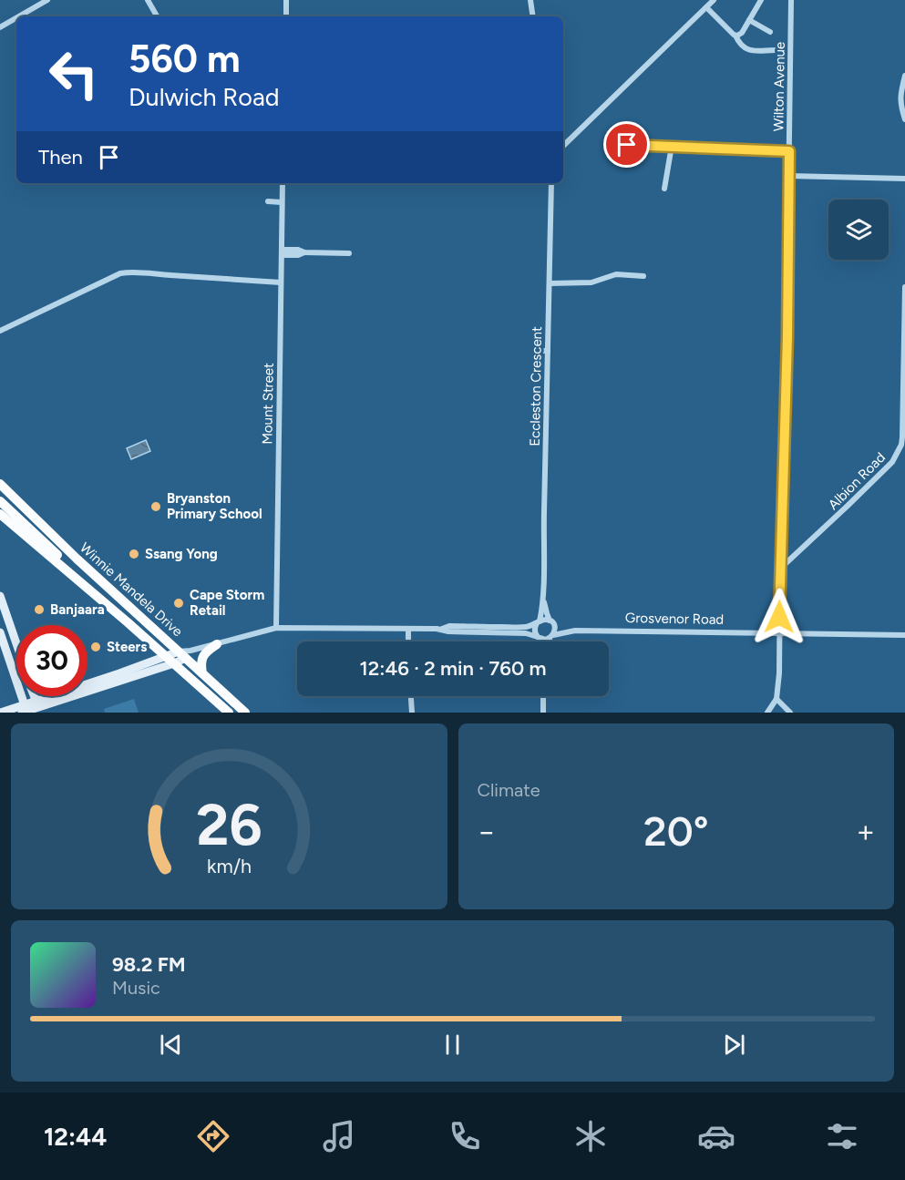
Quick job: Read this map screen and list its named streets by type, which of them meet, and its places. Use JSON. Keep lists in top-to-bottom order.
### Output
{
  "streets": {
    "main road": ["Winnie Mandela Drive"],
    "street": [
      "Wilton Avenue",
      "Eccleston Crescent",
      "Mount Street",
      "Albion Road",
      "Grosvenor Road"
    ]
  },
  "crossings": [
    ["Wilton Avenue", "Albion Road"],
    ["Wilton Avenue", "Grosvenor Road"],
    ["Eccleston Crescent", "Grosvenor Road"]
  ],
  "places": [
    "Bryanston Primary School",
    "Ssang Yong",
    "Cape Storm Retail",
    "Banjaara",
    "Steers"
  ],
  "page": {
    "turn": ["560 m", "Dulwich Road"],
    "then": "Then",
    "limit": "30",
    "trip": "12:46 · 2 min · 760 m",
    "tile": "Climate",
    "heat": ["−", "20°", "+"],
    "song": ["98.2 FM", "Music"],
    "tabs": "12:44",
    "gauge": ["26", "km/h"]
  }
}
